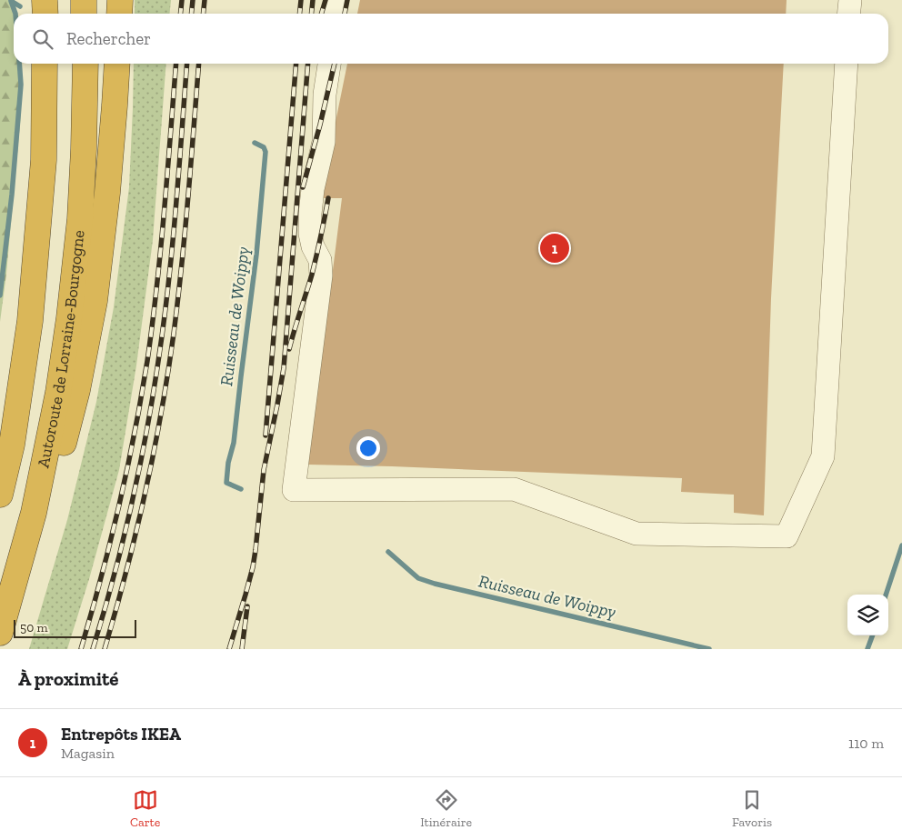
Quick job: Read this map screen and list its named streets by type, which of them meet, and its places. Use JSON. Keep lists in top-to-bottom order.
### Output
{
  "streets": {
    "highway": ["Autoroute de Lorraine-Bourgogne"]
  },
  "water": ["Ruisseau de Woippy"],
  "scale_bar": "50 m",
  "page": {
    "search": "Rechercher",
    "pins": "1",
    "scale": "50 m",
    "heading": "À proximité",
    "list": [
      {
        "mark": "1",
        "name": "Entrepôts IKEA",
        "note": "Magasin",
        "value": "110 m"
      }
    ],
    "nav": ["Carte", "Itinéraire", "Favoris"]
  }
}
